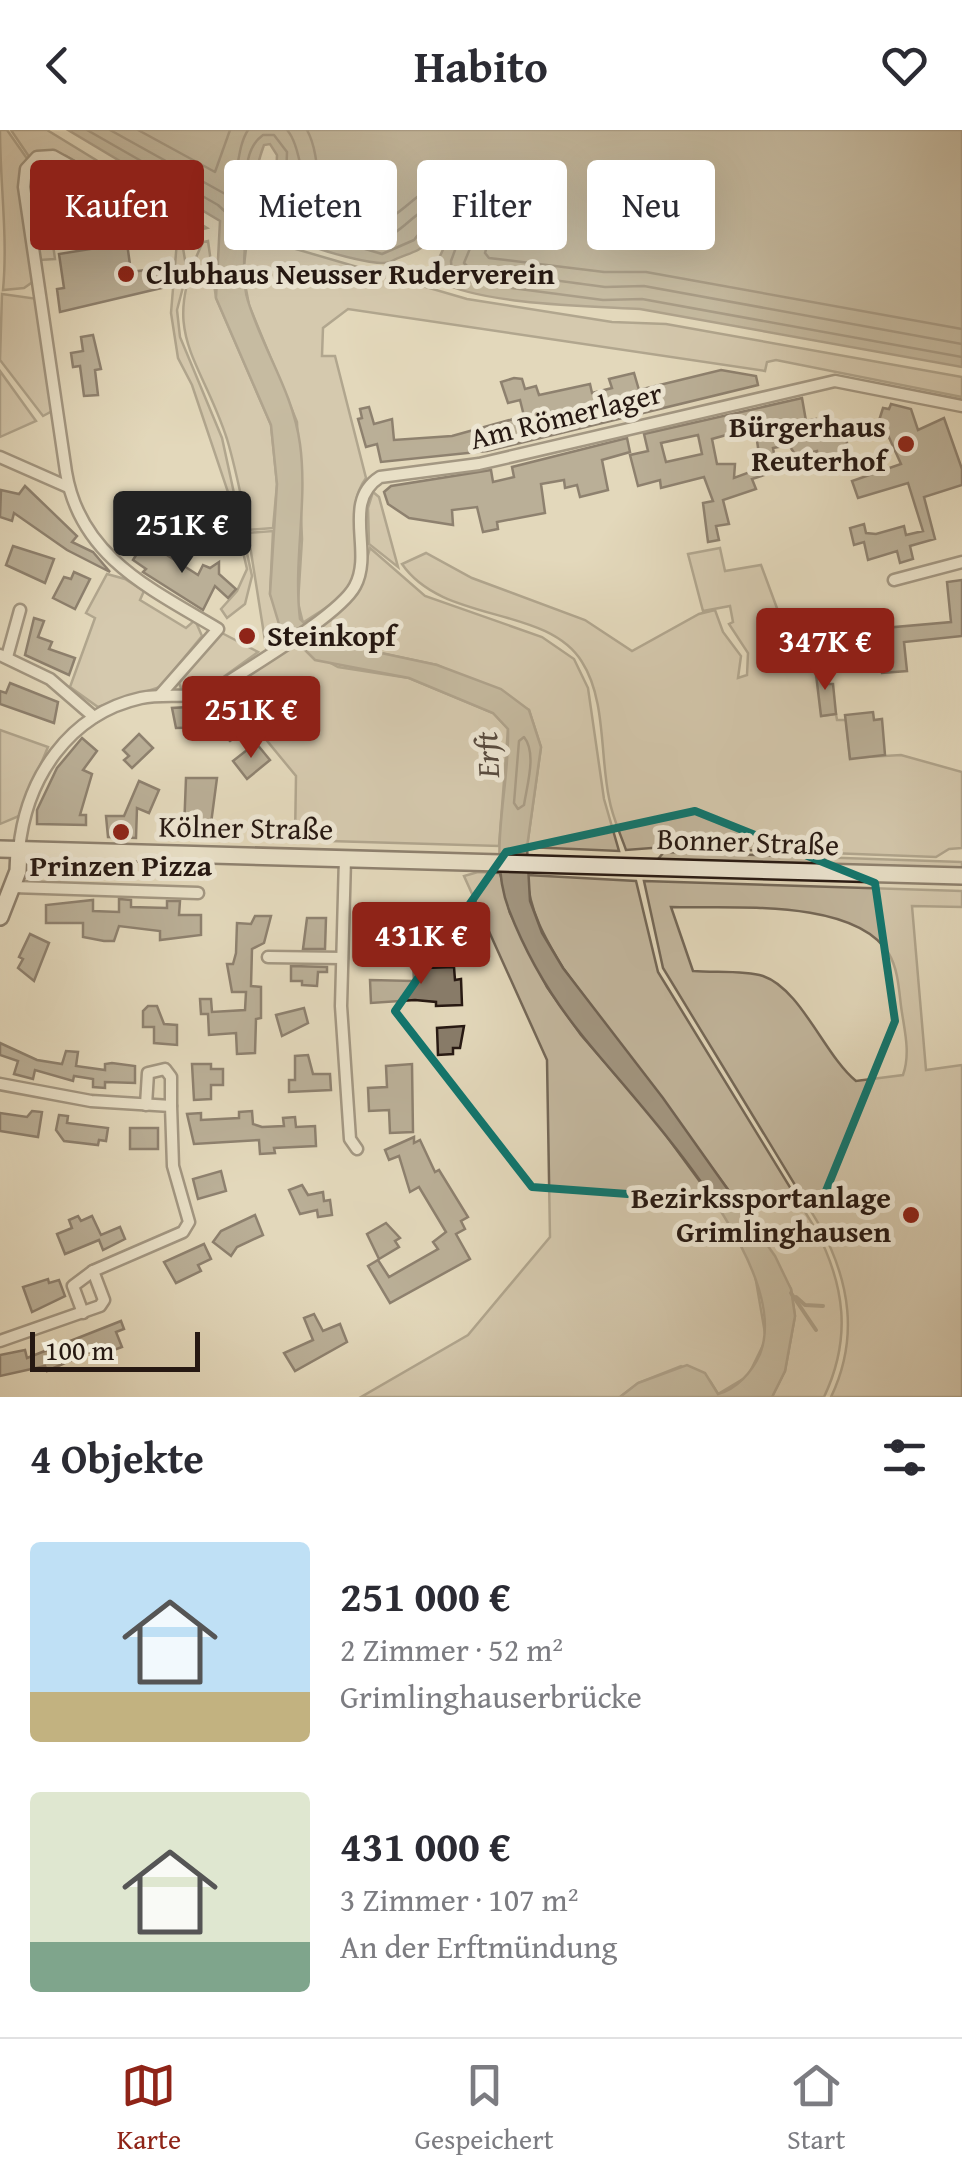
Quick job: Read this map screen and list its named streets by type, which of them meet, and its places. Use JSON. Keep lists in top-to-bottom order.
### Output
{
  "streets": {
    "main road": ["Kölner Straße", "Bonner Straße"],
    "street": ["Am Römerlager"]
  },
  "crossings": [
    ["Kölner Straße", "Bonner Straße"]
  ],
  "water": ["Erft"],
  "places": [
    "Clubhaus Neusser Ruderverein",
    "Bürgerhaus Reuterhof",
    "Steinkopf",
    "Prinzen Pizza",
    "Bezirkssportanlage Grimlinghausen"
  ],
  "scale_bar": "100 m",
  "page": {
    "header": "Habito",
    "chip": [
      "Kaufen",
      "Mieten",
      "Filter",
      "Neu"
    ],
    "price": [
      "251K €",
      "347K €",
      "251K €",
      "431K €"
    ],
    "scale": "100 m",
    "heading": "4 Objekte",
    "list": [
      {
        "name": "251 000 €",
        "note": "2 Zimmer · 52 m² · Grimlinghauserbrücke"
      },
      {
        "name": "431 000 €",
        "note": "3 Zimmer · 107 m² · An der Erftmündung"
      }
    ],
    "tabs": ["Karte", "Gespeichert", "Start"]
  }
}
